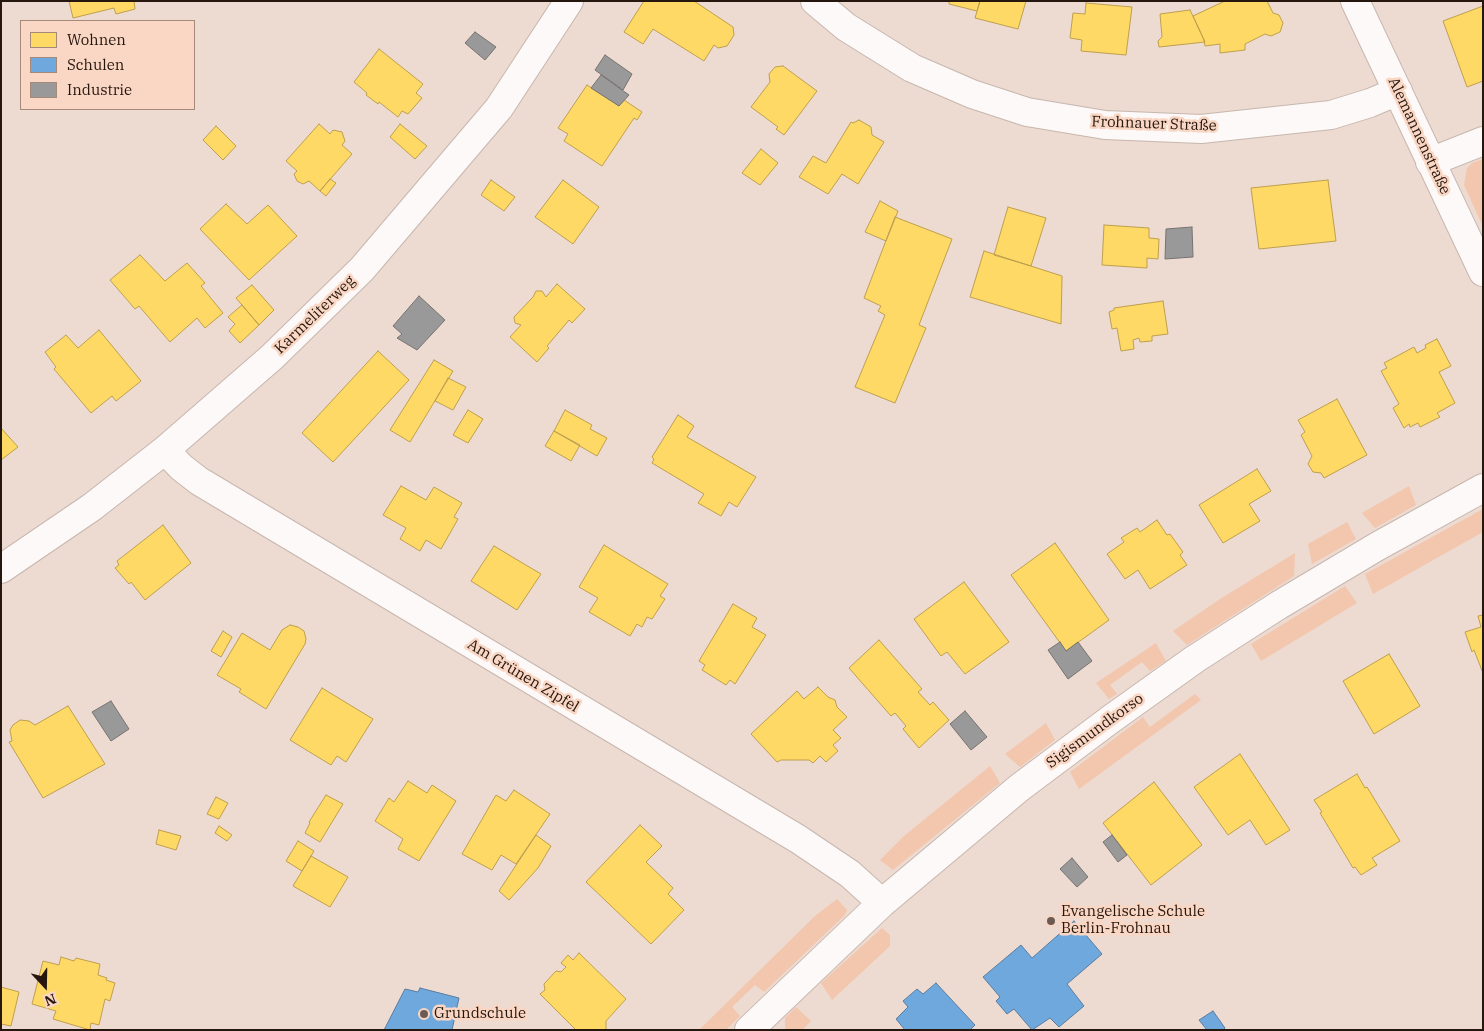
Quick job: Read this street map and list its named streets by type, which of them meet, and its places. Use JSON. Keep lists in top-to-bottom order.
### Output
{
  "streets": {
    "street": [
      "Frohnauer Straße",
      "Alemannenstraße",
      "Karmeliterweg",
      "Am Grünen Zipfel",
      "Sigismundkorso"
    ]
  },
  "crossings": [
    ["Frohnauer Straße", "Alemannenstraße"],
    ["Karmeliterweg", "Am Grünen Zipfel"],
    ["Am Grünen Zipfel", "Sigismundkorso"]
  ],
  "places": ["Evangelische Schule Berlin-Frohnau", "Grundschule"],
  "legend": ["Wohnen", "Schulen", "Industrie"],
  "north": "bottom"
}
